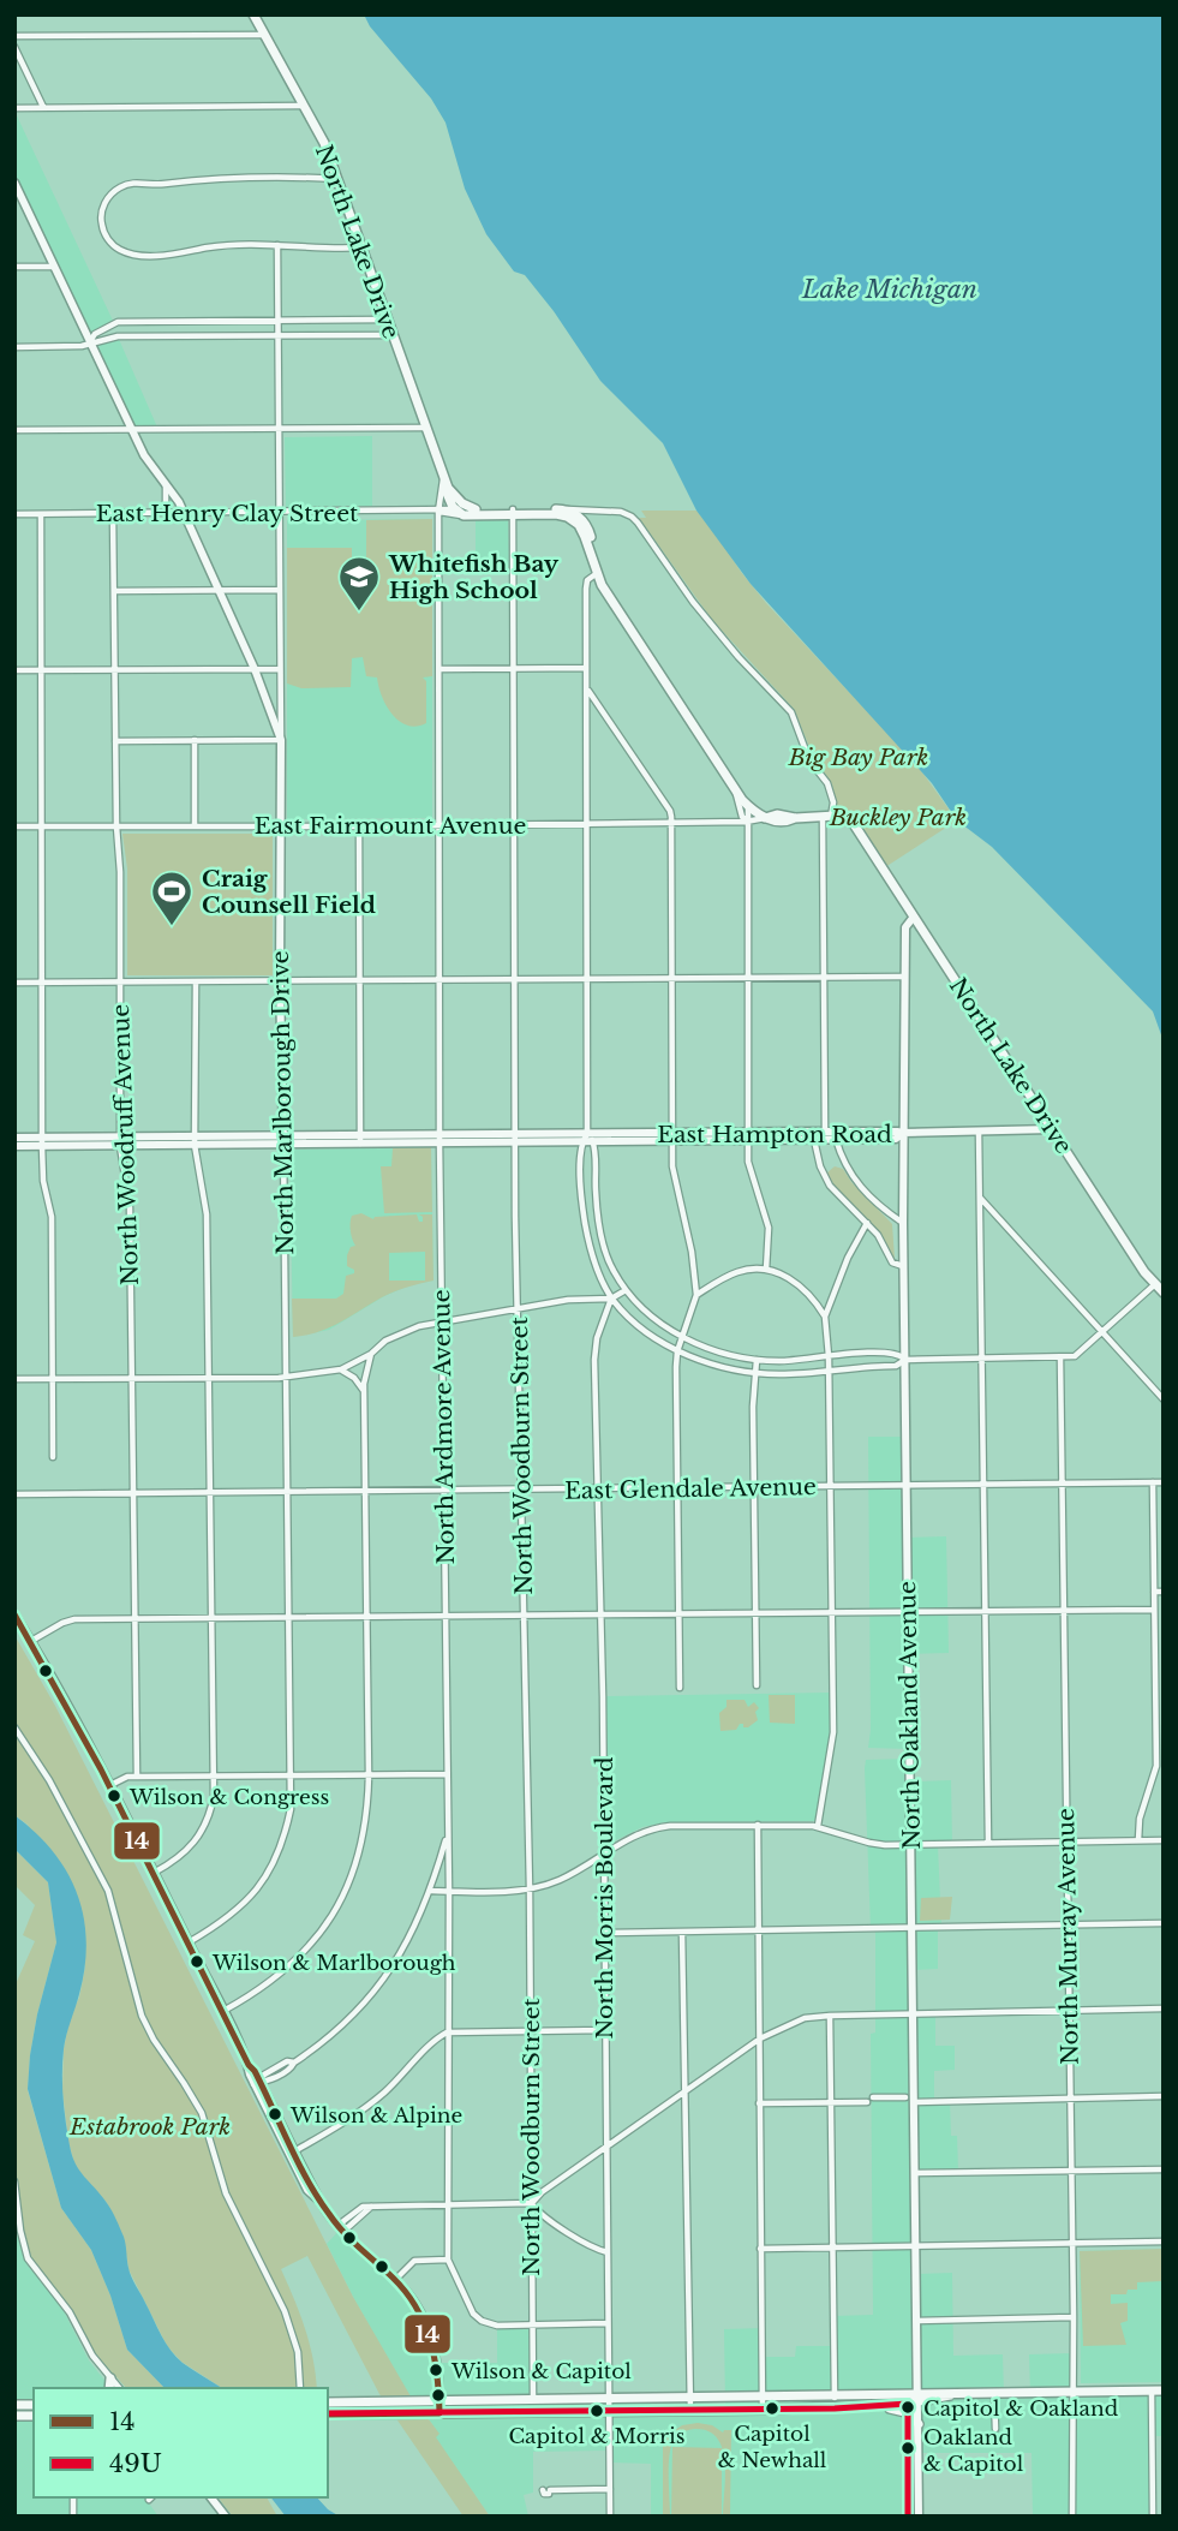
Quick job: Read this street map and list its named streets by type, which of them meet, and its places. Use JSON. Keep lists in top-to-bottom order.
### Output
{
  "streets": {
    "main road": [
      "North Lake Drive",
      "East Henry Clay Street",
      "East Fairmount Avenue",
      "North Marlborough Drive",
      "East Hampton Road",
      "North Oakland Avenue"
    ],
    "street": [
      "North Woodruff Avenue",
      "North Ardmore Avenue",
      "North Woodburn Street",
      "East Glendale Avenue",
      "North Morris Boulevard",
      "North Murray Avenue"
    ]
  },
  "crossings": [
    ["North Lake Drive", "East Henry Clay Street"],
    ["North Lake Drive", "East Fairmount Avenue"],
    ["North Lake Drive", "North Ardmore Avenue"],
    ["North Lake Drive", "North Oakland Avenue"],
    ["East Henry Clay Street", "East Fairmount Avenue"],
    ["East Henry Clay Street", "North Marlborough Drive"],
    ["East Henry Clay Street", "North Woodruff Avenue"],
    ["East Henry Clay Street", "North Ardmore Avenue"],
    ["East Henry Clay Street", "North Woodburn Street"],
    ["East Fairmount Avenue", "North Marlborough Drive"],
    ["East Fairmount Avenue", "North Woodruff Avenue"],
    ["East Fairmount Avenue", "North Ardmore Avenue"],
    ["East Fairmount Avenue", "North Woodburn Street"],
    ["North Marlborough Drive", "East Hampton Road"],
    ["North Marlborough Drive", "East Glendale Avenue"],
    ["East Hampton Road", "North Woodruff Avenue"],
    ["East Hampton Road", "North Ardmore Avenue"],
    ["East Hampton Road", "North Woodburn Street"],
    ["East Hampton Road", "North Oakland Avenue"],
    ["North Woodruff Avenue", "East Glendale Avenue"],
    ["North Ardmore Avenue", "North Woodburn Street"],
    ["North Ardmore Avenue", "East Glendale Avenue"],
    ["North Woodburn Street", "East Glendale Avenue"],
    ["East Glendale Avenue", "North Oakland Avenue"],
    ["East Glendale Avenue", "North Morris Boulevard"],
    ["East Glendale Avenue", "North Murray Avenue"]
  ],
  "water": ["Lake Michigan"],
  "parks": ["Big Bay Park", "Buckley Park", "Estabrook Park"],
  "places": {
    "school or university": ["Whitefish Bay High School"],
    "sports": ["Craig Counsell Field"],
    "other": [
      "Wilson & Congress",
      "Wilson & Marlborough",
      "Wilson & Alpine",
      "Wilson & Capitol",
      "Capitol & Oakland",
      "Capitol & Newhall",
      "Capitol & Morris",
      "Oakland & Capitol"
    ]
  },
  "lines": ["transit line 14", "transit line 49U"],
  "legend": ["14", "49U"]
}
